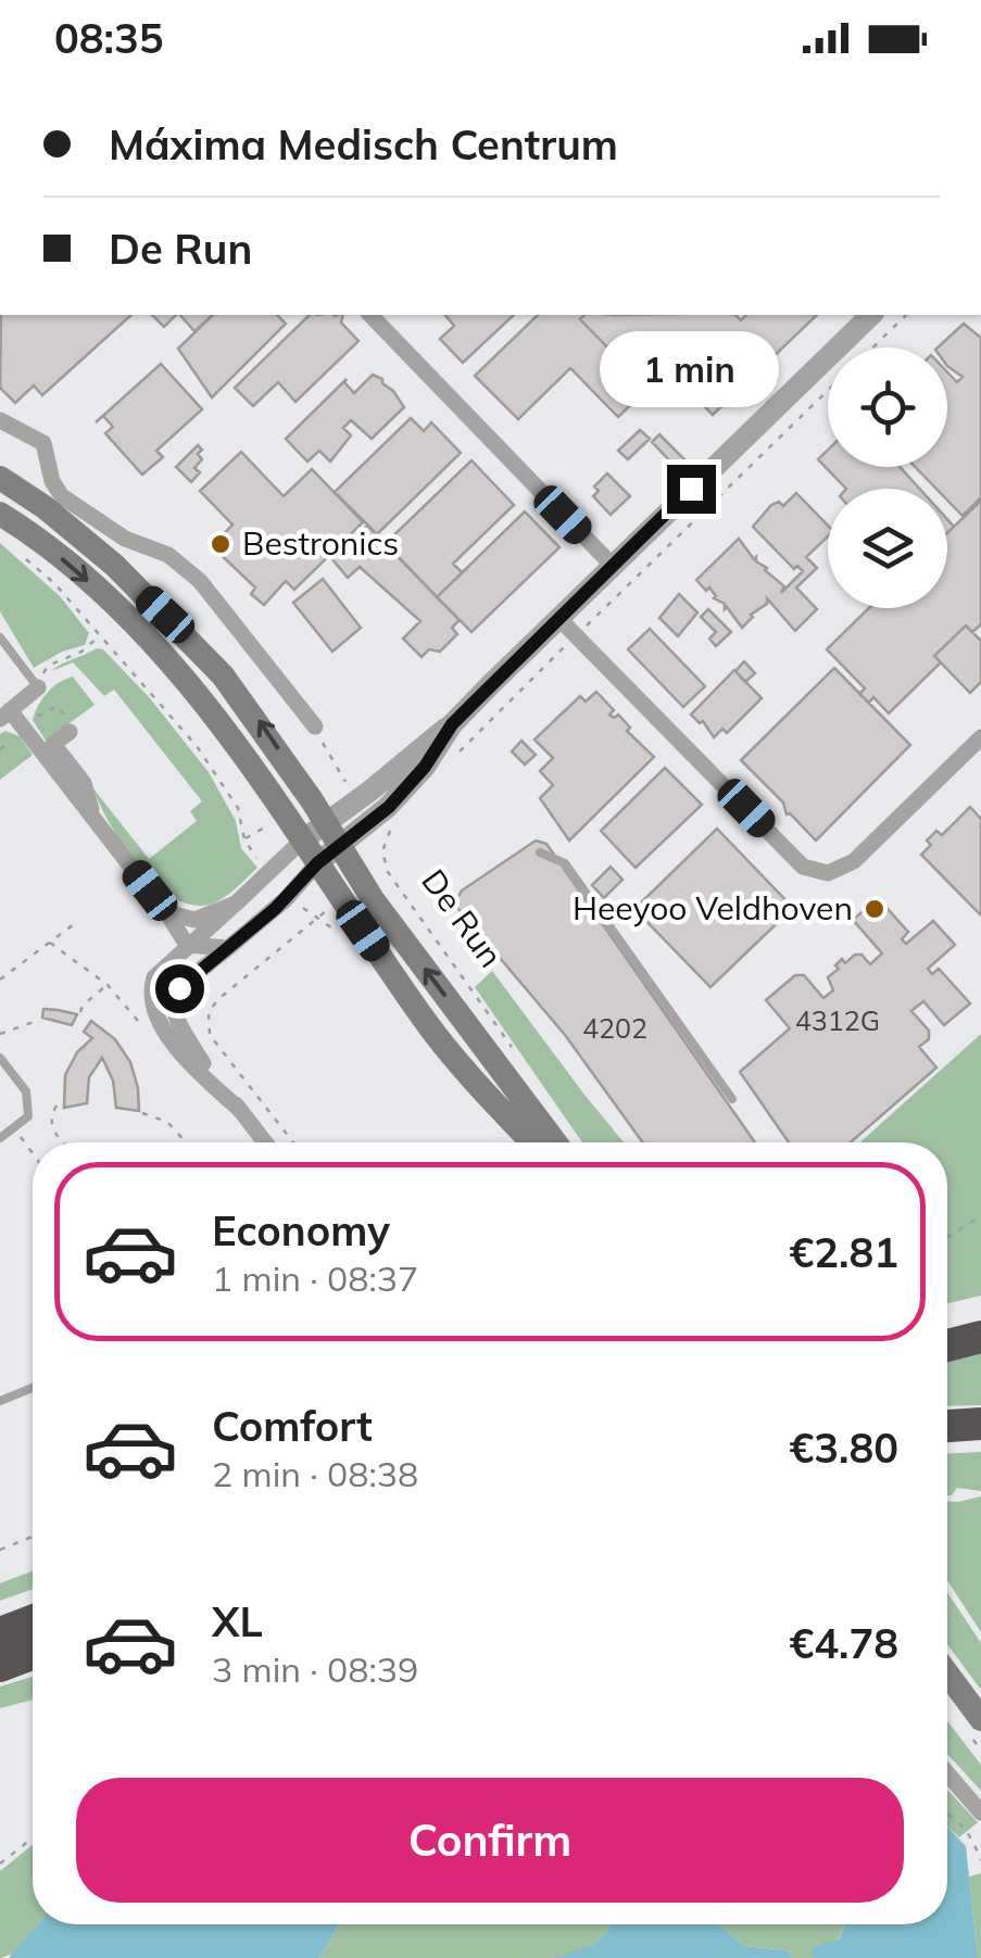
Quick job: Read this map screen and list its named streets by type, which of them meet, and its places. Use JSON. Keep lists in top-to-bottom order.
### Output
{
  "streets": {
    "main road": ["De Run"]
  },
  "places": ["Bestronics", "Heeyoo Veldhoven"],
  "house_numbers": ["4312G", "4202"],
  "page": {
    "status": "08:35",
    "banner": ["Máxima Medisch Centrum", "De Run"],
    "bubble": "1 min",
    "list": [
      {
        "name": "Economy",
        "note": "1 min · 08:37",
        "value": "€2.81"
      },
      {
        "name": "Comfort",
        "note": "2 min · 08:38",
        "value": "€3.80"
      },
      {
        "name": "XL",
        "note": "3 min · 08:39",
        "value": "€4.78"
      }
    ],
    "buttons": "Confirm"
  }
}
